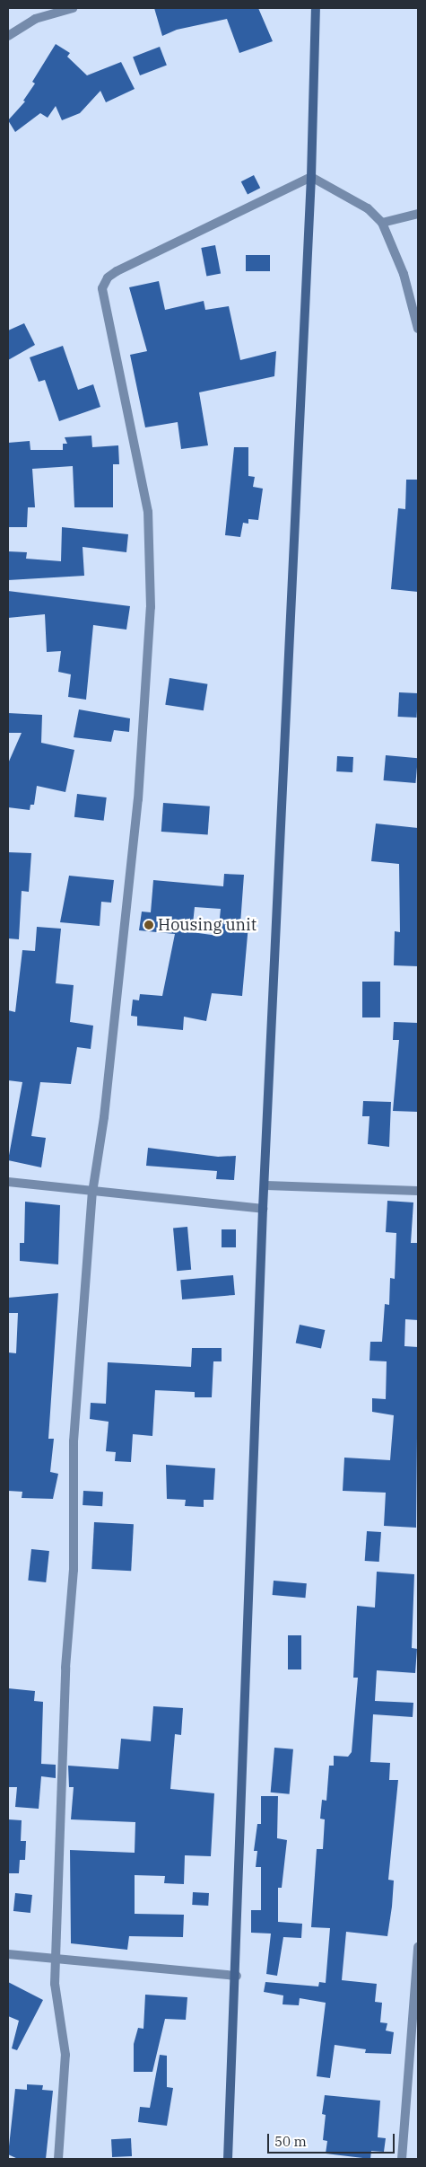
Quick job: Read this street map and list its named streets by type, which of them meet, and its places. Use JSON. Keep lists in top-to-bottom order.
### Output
{
  "places": ["Housing unit"],
  "scale_bar": "50 m"
}
